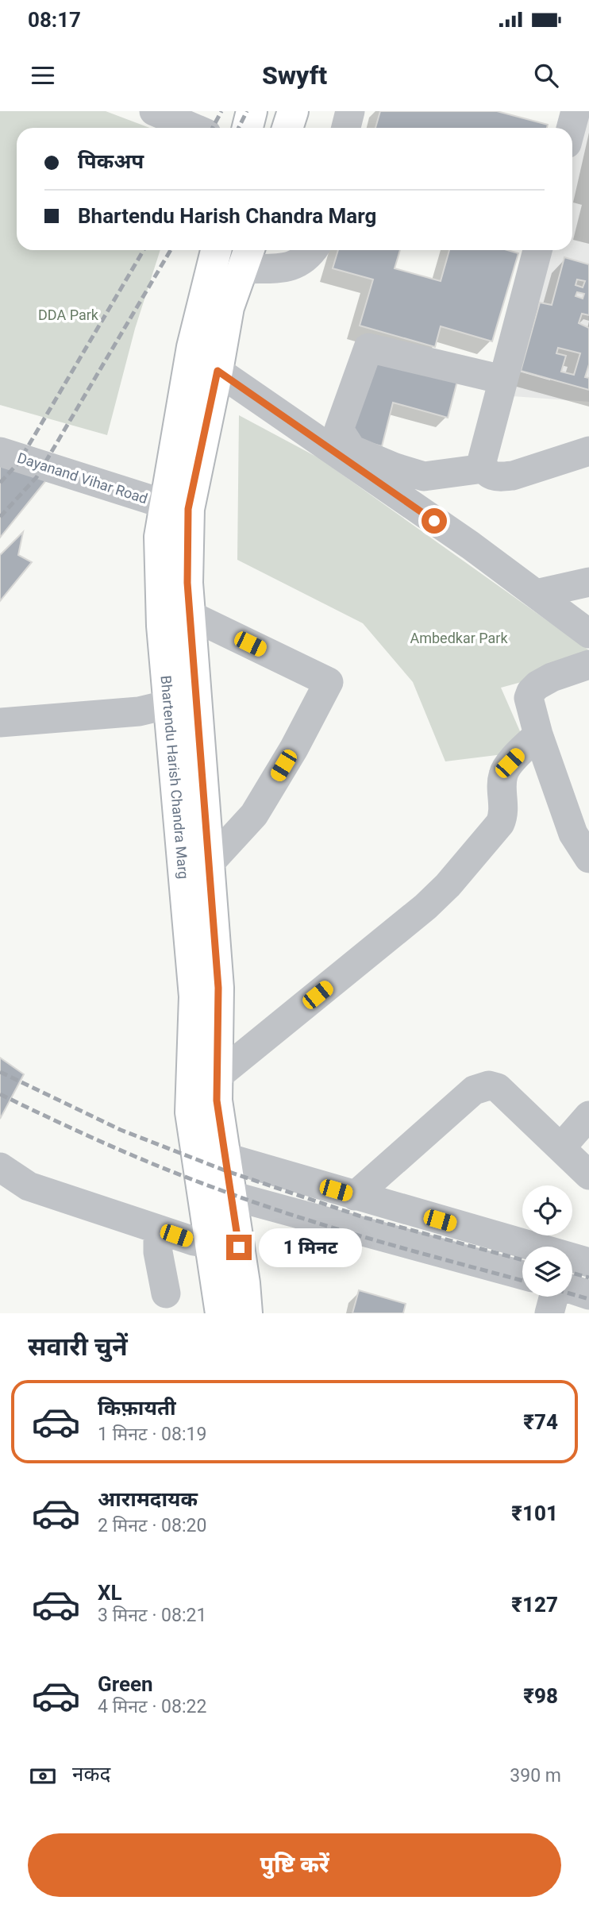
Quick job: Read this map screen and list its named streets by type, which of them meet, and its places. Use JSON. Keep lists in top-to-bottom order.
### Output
{
  "streets": {
    "main road": ["Bhartendu Harish Chandra Marg"],
    "street": ["Dayanand Vihar Road"]
  },
  "crossings": [
    ["Dayanand Vihar Road", "Bhartendu Harish Chandra Marg"]
  ],
  "parks": ["DDA Park", "Ambedkar Park"],
  "page": {
    "status": "08:17",
    "header": "Swyft",
    "banner": ["पिकअप", "Bhartendu Harish Chandra Marg"],
    "bubble": "1 मिनट",
    "heading": "सवारी चुनें",
    "list": [
      {
        "name": "किफ़ायती",
        "note": "1 मिनट · 08:19",
        "value": "₹74"
      },
      {
        "name": "आरामदायक",
        "note": "2 मिनट · 08:20",
        "value": "₹101"
      },
      {
        "name": "XL",
        "note": "3 मिनट · 08:21",
        "value": "₹127"
      },
      {
        "name": "Green",
        "note": "4 मिनट · 08:22",
        "value": "₹98"
      }
    ],
    "pay": ["नकद", "390 m"],
    "buttons": "पुष्टि करें"
  }
}
